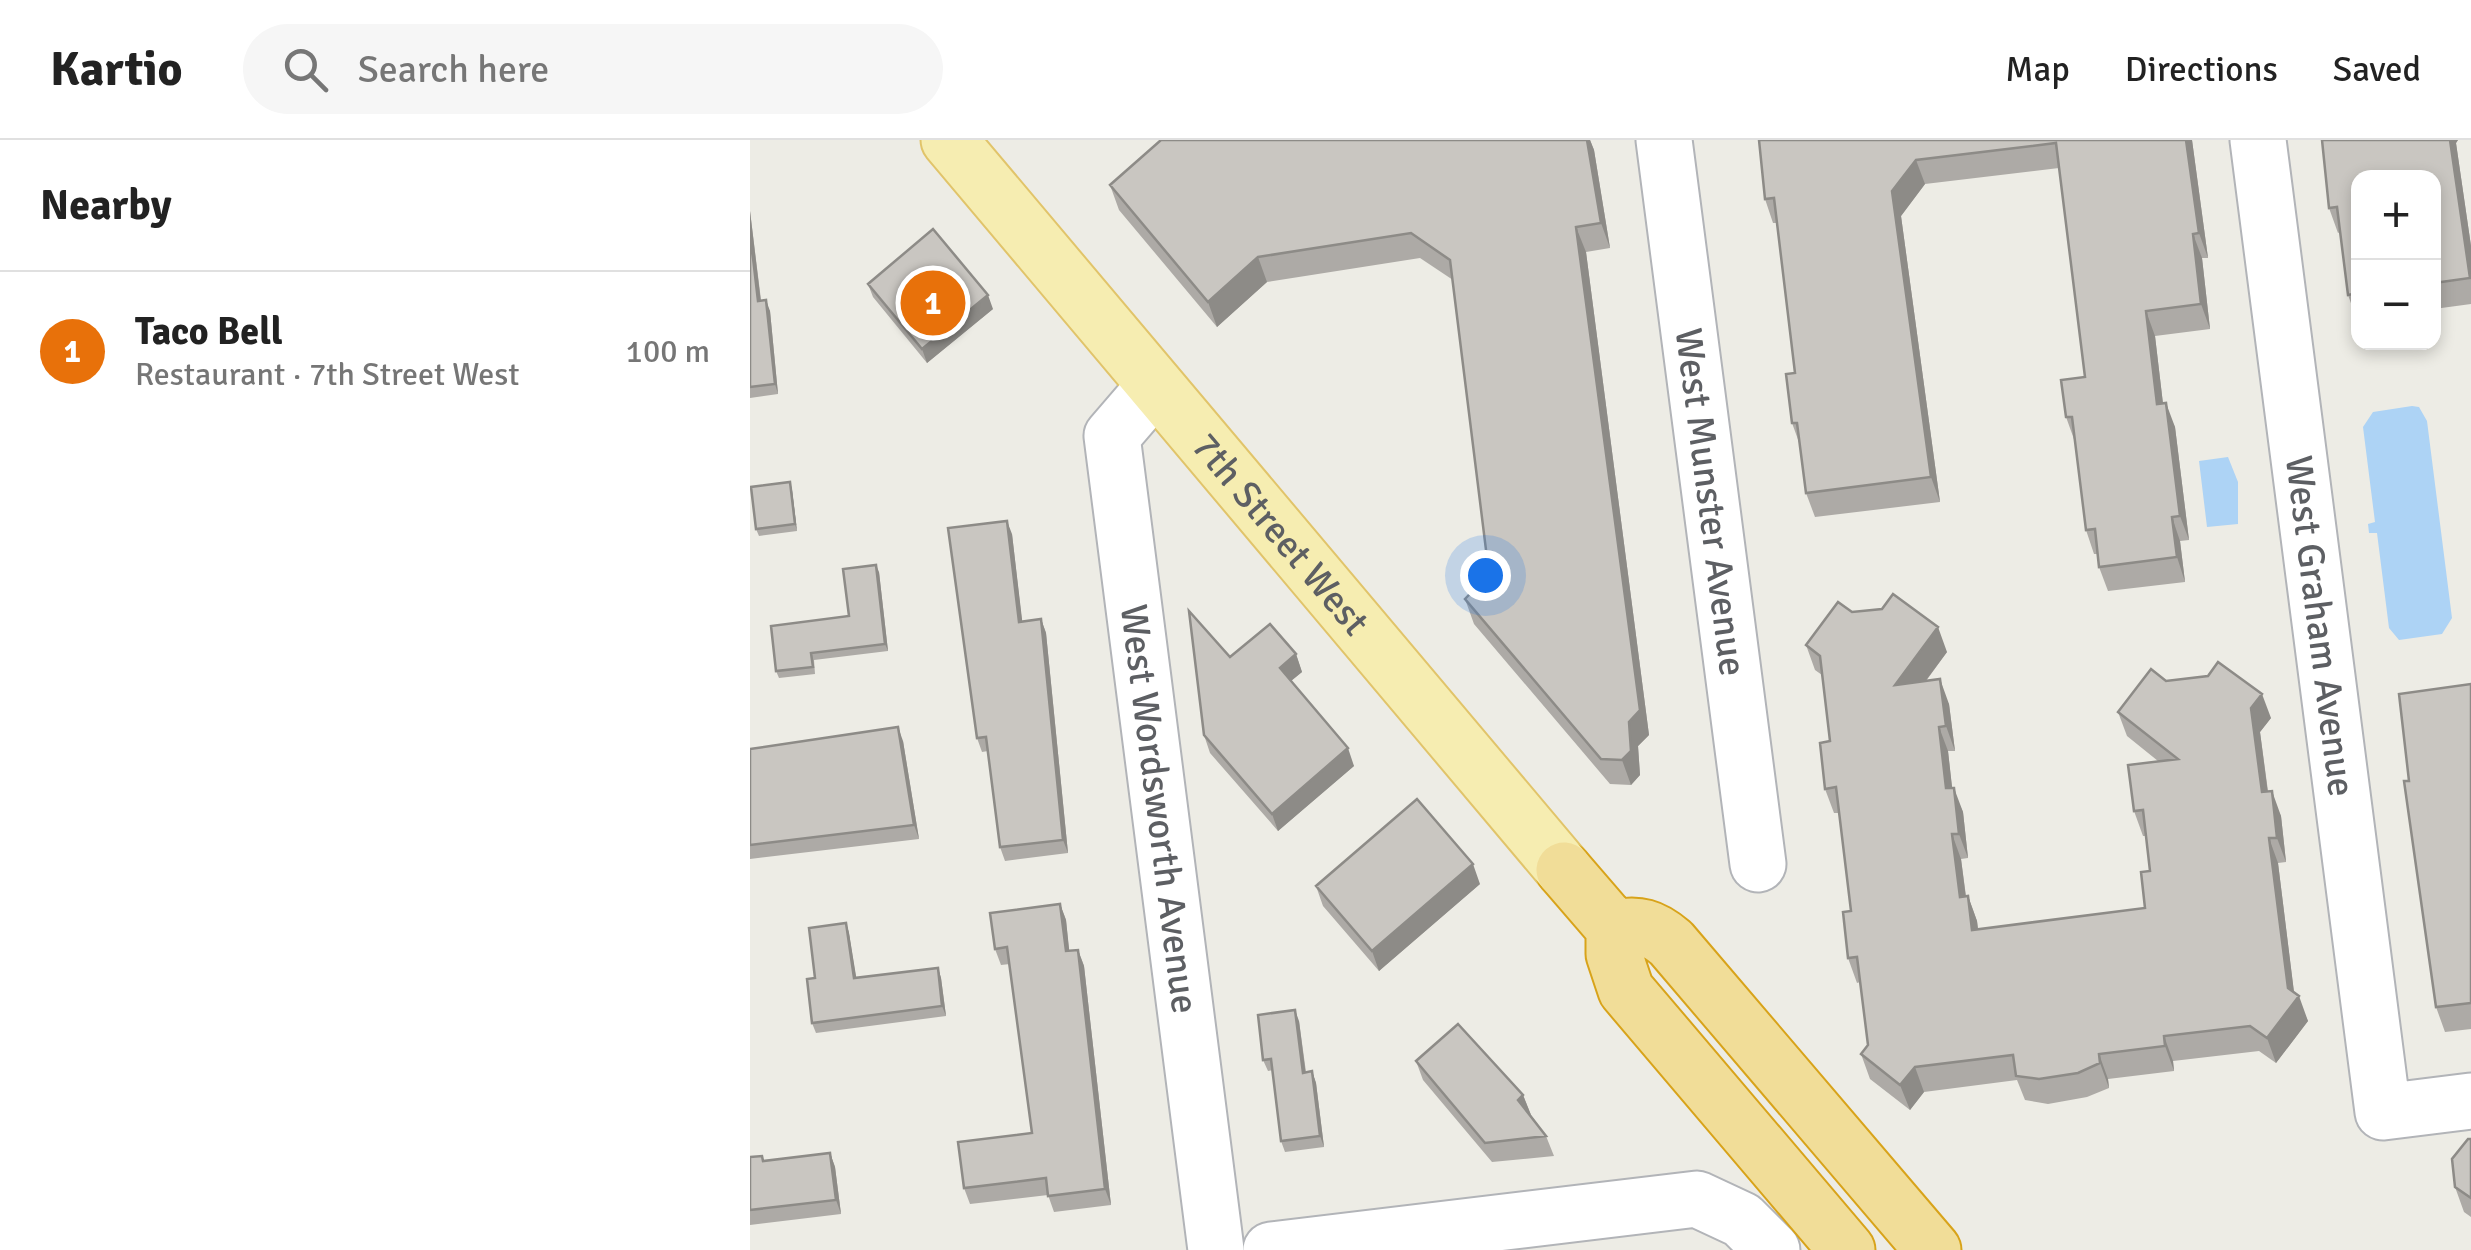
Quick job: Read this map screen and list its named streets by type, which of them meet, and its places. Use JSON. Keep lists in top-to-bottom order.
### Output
{
  "streets": {
    "highway": ["7th Street West"],
    "street": ["West Munster Avenue", "West Graham Avenue", "West Wordsworth Avenue"]
  },
  "crossings": [
    ["7th Street West", "West Wordsworth Avenue"]
  ],
  "page": {
    "header": "Kartio",
    "search": "Search here",
    "nav": ["Map", "Directions", "Saved"],
    "heading": "Nearby",
    "map_buttons": ["+", "−"],
    "pins": "1",
    "list": [
      {
        "mark": "1",
        "name": "Taco Bell",
        "note": "Restaurant · 7th Street West",
        "value": "100 m"
      }
    ]
  }
}
